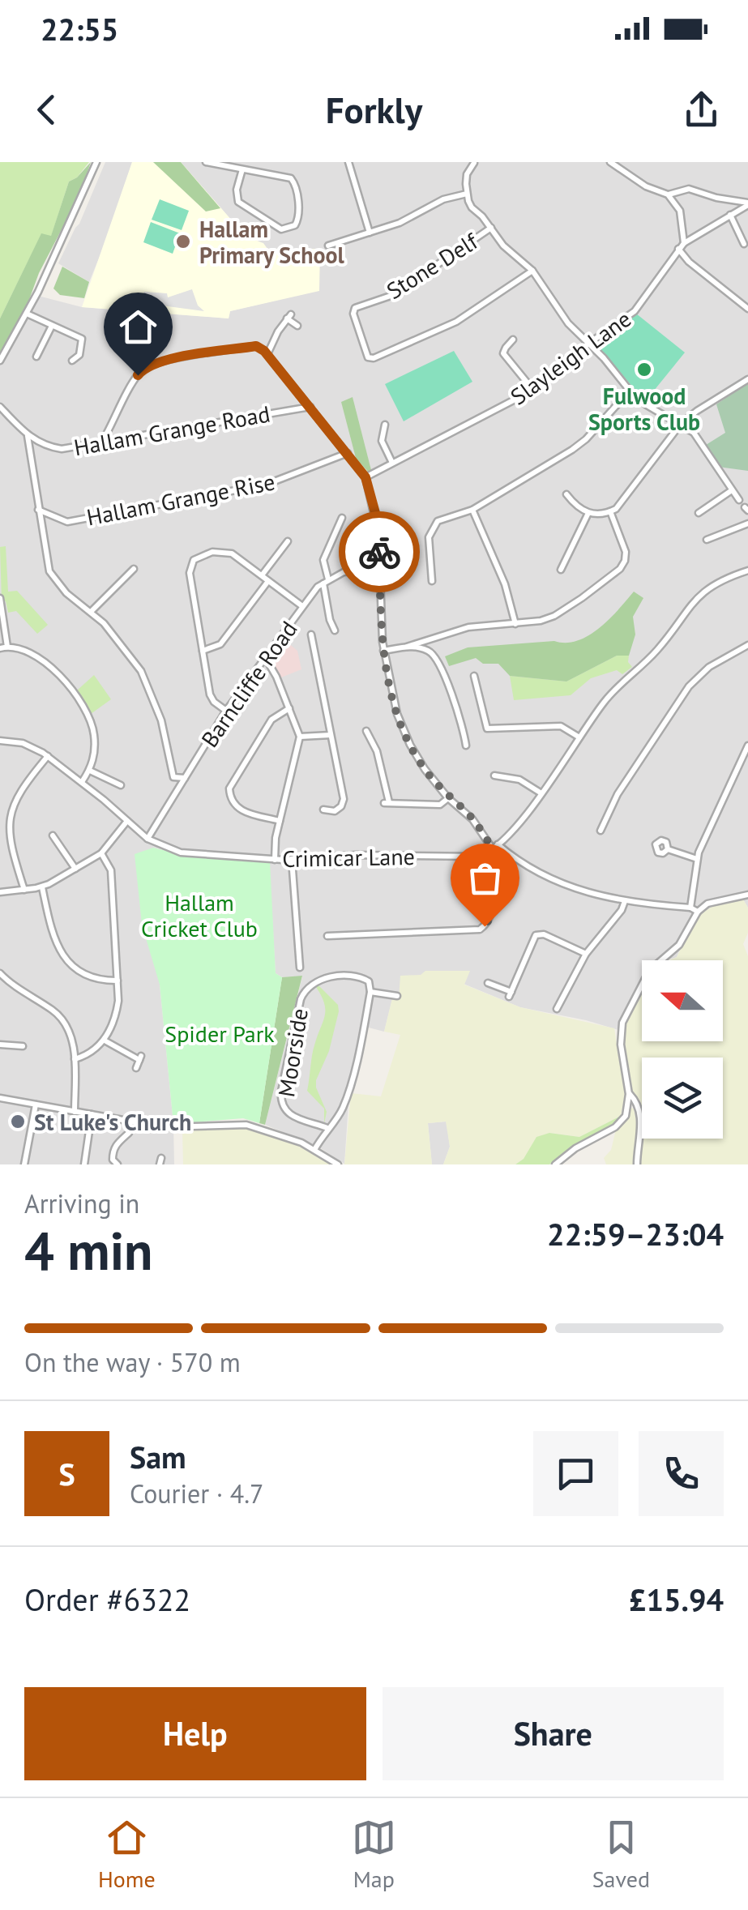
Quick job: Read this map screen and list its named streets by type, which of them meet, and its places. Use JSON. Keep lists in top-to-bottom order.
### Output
{
  "streets": {
    "street": [
      "Stone Delf",
      "Slayleigh Lane",
      "Hallam Grange Road",
      "Hallam Grange Rise",
      "Barncliffe Road",
      "Crimicar Lane",
      "Moorside"
    ]
  },
  "crossings": [
    ["Barncliffe Road", "Crimicar Lane"]
  ],
  "parks": ["Hallam Cricket Club", "Spider Park"],
  "places": ["Hallam Primary School", "Fulwood Sports Club", "St Luke's Church"],
  "north": "left",
  "page": {
    "status": "22:55",
    "header": "Forkly",
    "heading": ["4 min", "Arriving in", "22:59–23:04"],
    "panel": [
      "Sam",
      "Courier · 4.7",
      "Order #6322",
      "£15.94"
    ],
    "bar": "On the way · 570 m",
    "round": "S",
    "buttons": ["Help", "Share"],
    "tabs": ["Home", "Map", "Saved"]
  }
}
